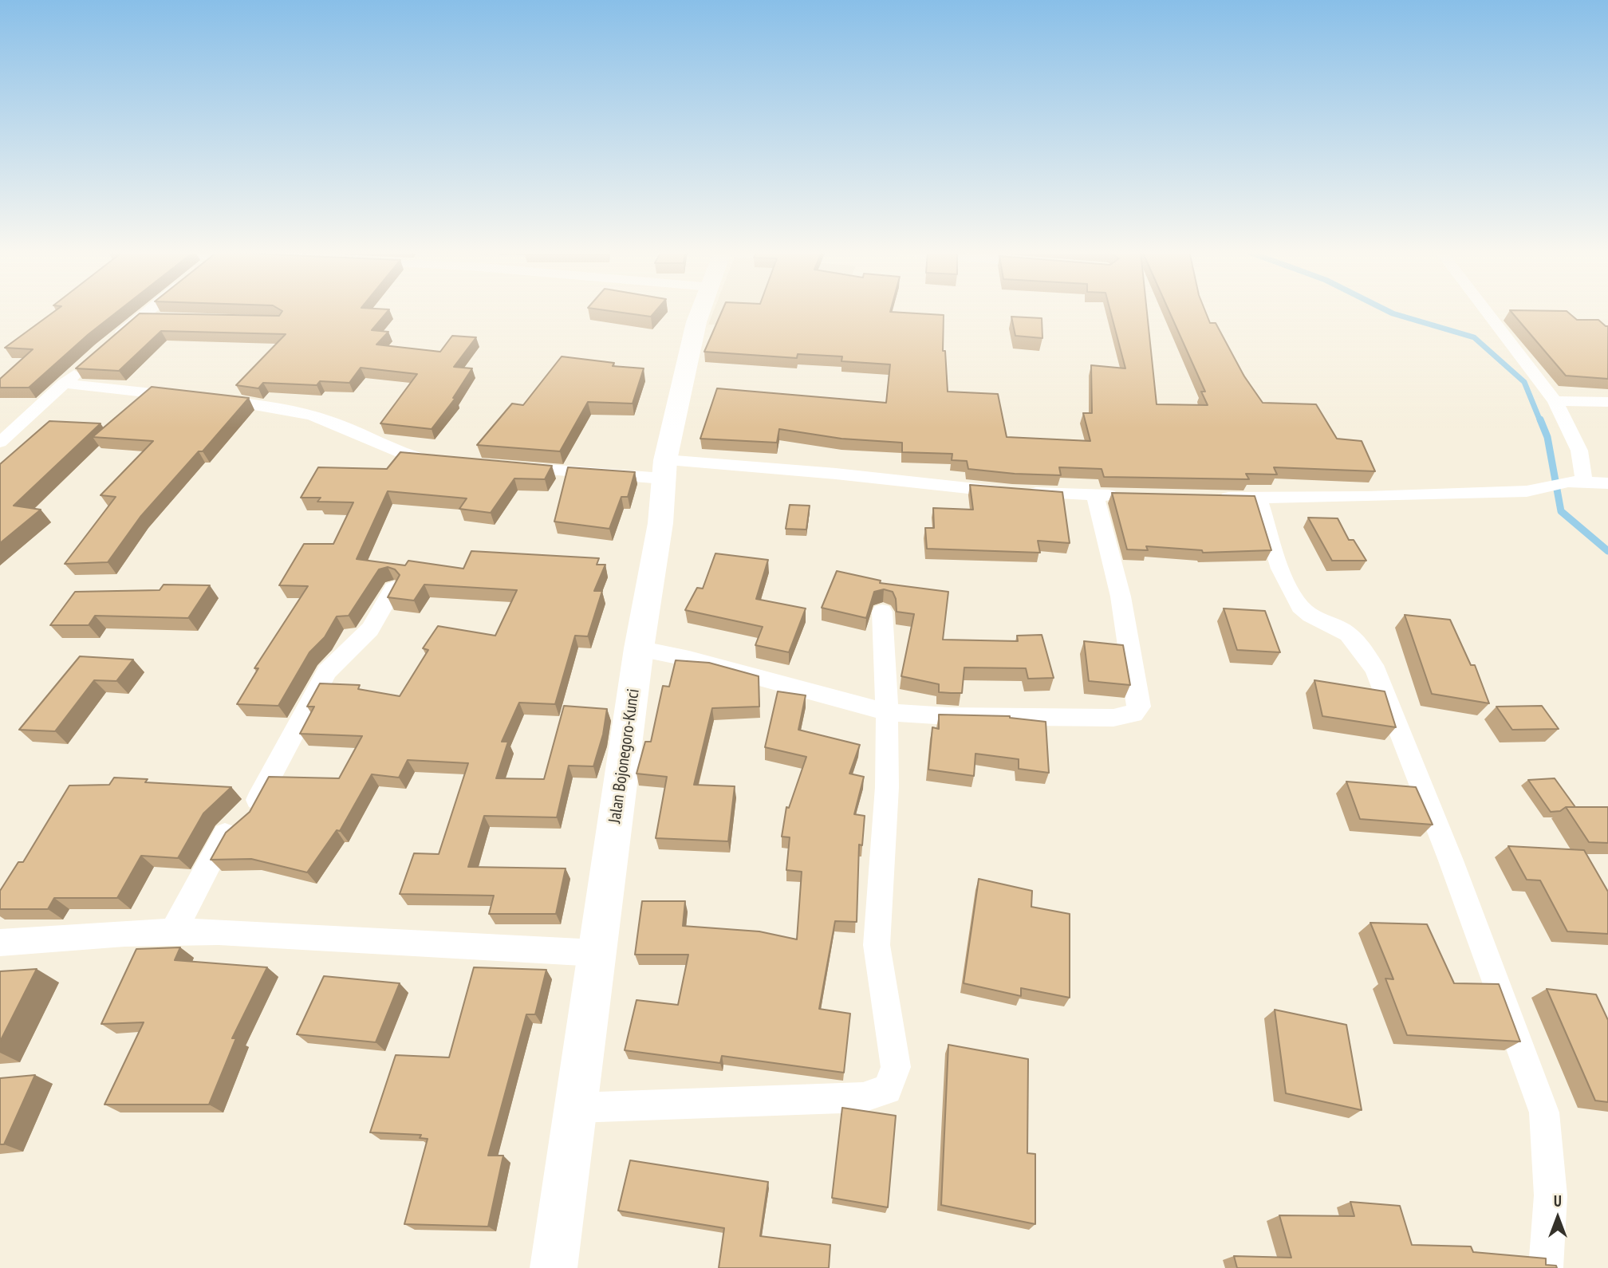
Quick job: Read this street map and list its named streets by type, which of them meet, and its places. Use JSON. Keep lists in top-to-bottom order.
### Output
{
  "streets": {
    "main road": ["Jalan Bojonegoro-Kunci"]
  },
  "north": "top"
}
